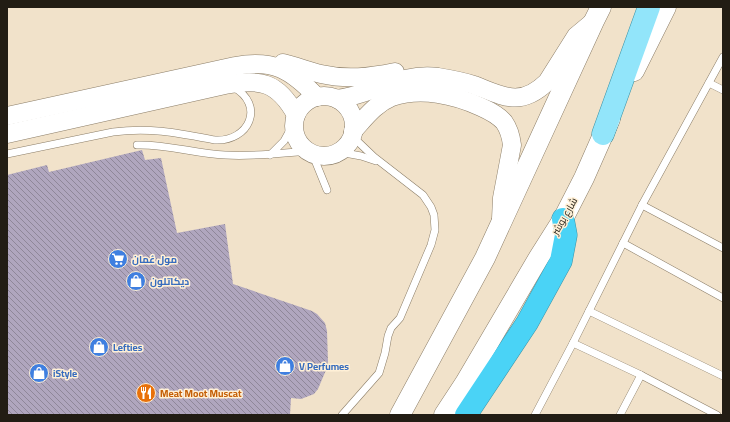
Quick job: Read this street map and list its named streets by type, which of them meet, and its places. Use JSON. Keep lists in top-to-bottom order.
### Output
{
  "streets": {
    "main road": ["شارع بوشر"]
  },
  "places": {
    "supermarket": ["مول عُمان"],
    "shop": [
      "ديكاتلون",
      "Lefties",
      "V Perfumes",
      "iStyle"
    ],
    "restaurant": ["Meat Moot Muscat"]
  }
}
